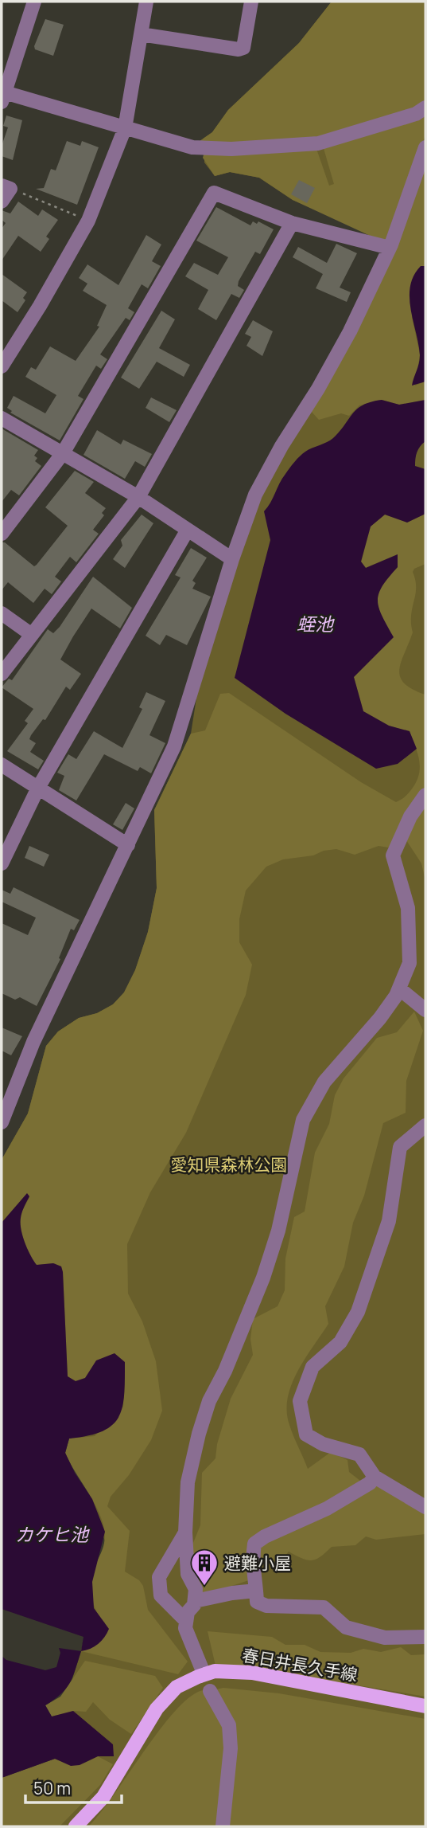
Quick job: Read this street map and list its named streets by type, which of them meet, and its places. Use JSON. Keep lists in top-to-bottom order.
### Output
{
  "streets": {
    "main road": ["春日井長久手線"]
  },
  "water": ["蛭池", "カケヒ池"],
  "parks": ["愛知県森林公園"],
  "places": {
    "building": ["避難小屋"]
  },
  "scale_bar": "50 m"
}
